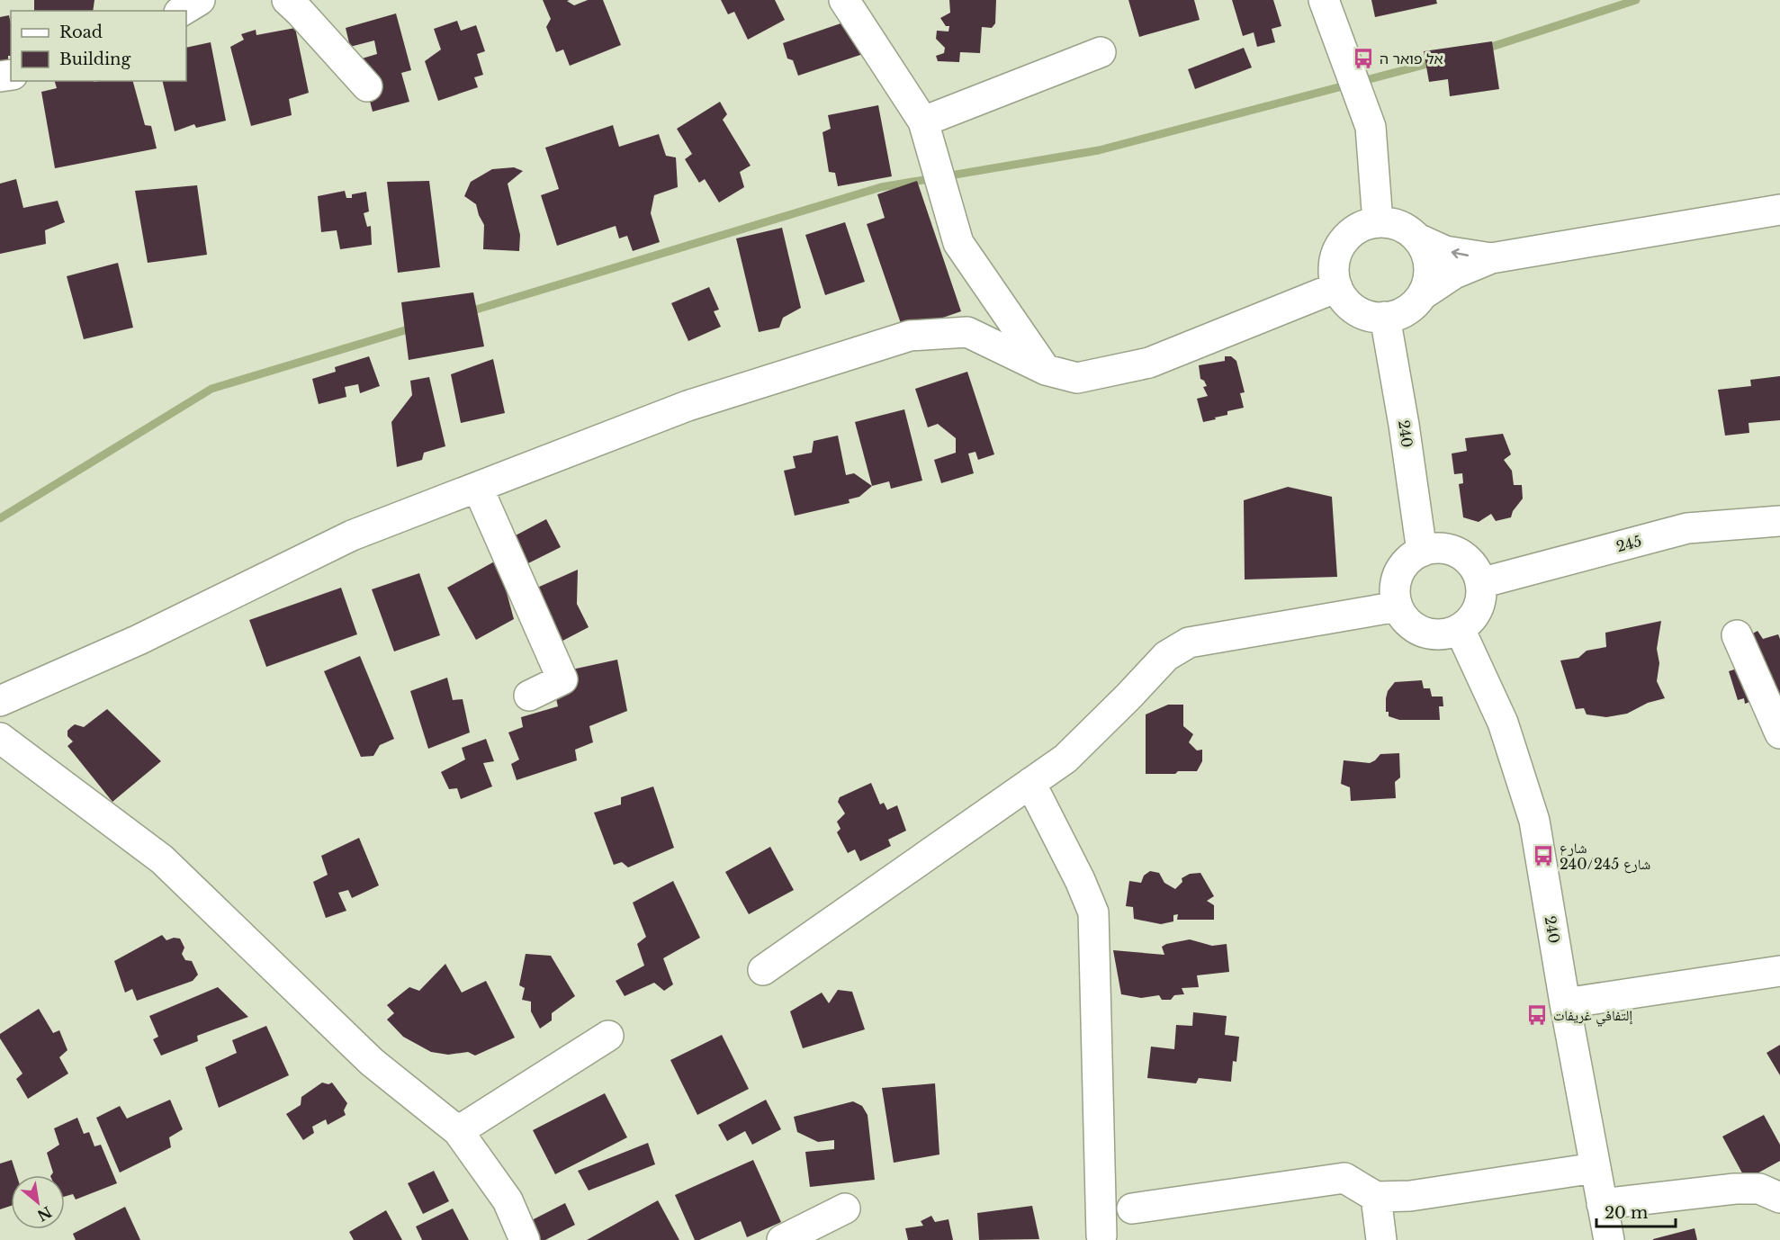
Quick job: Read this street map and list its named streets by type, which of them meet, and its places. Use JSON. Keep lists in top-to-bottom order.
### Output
{
  "streets": {
    "street": ["240", "245"]
  },
  "crossings": [
    ["240", "245"]
  ],
  "places": {
    "bus stop": ["אל פואר ה", "شارع 240/شارع 245", "إلتفافي غريفات"]
  },
  "legend": ["Road", "Building"],
  "scale_bar": "20 m",
  "north": "bottom right"
}
